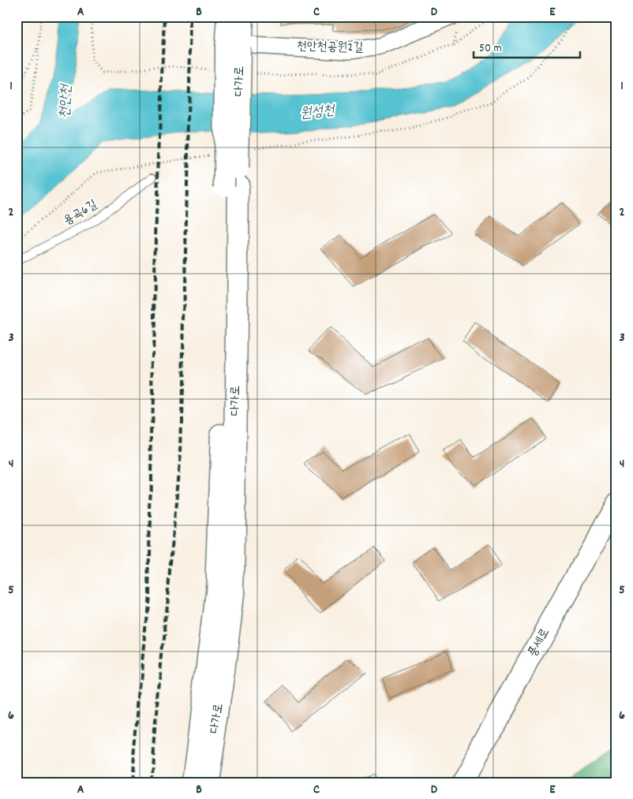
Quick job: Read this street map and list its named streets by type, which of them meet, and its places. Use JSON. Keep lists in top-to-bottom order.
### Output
{
  "streets": {
    "street": ["천안천공원2길", "다가로", "풍세로"],
    "lane": ["용곡6길"]
  },
  "crossings": [
    ["천안천공원2길", "다가로"]
  ],
  "water": ["천안천", "원성천"],
  "scale_bar": "50 m",
  "grid": {
    "columns": [
      "A",
      "B",
      "C",
      "D",
      "E"
    ],
    "rows": [
      "1",
      "2",
      "3",
      "4",
      "5",
      "6"
    ]
  }
}
